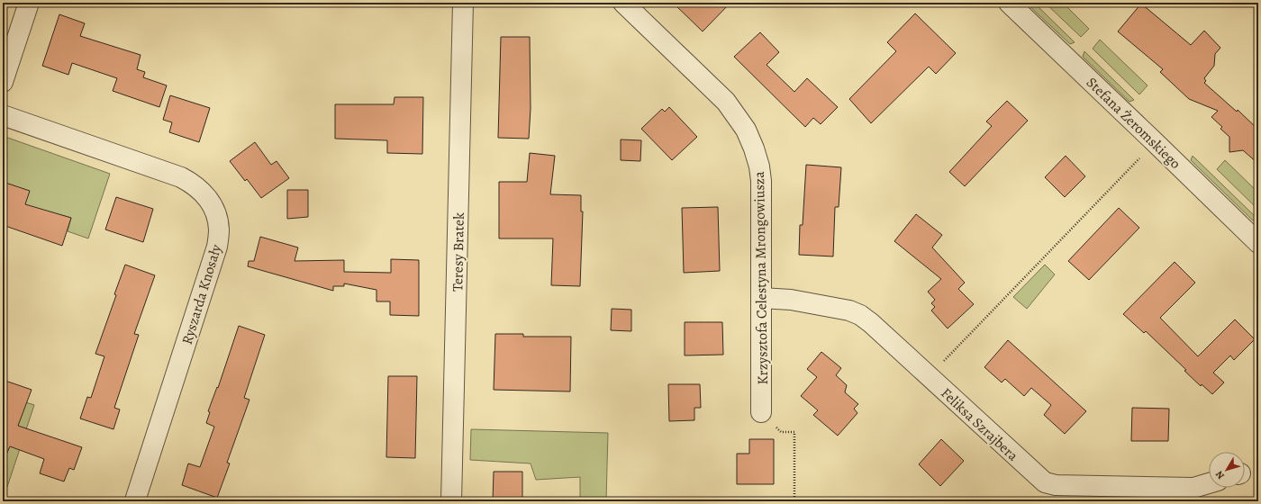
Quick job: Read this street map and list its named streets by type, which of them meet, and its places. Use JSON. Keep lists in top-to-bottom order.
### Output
{
  "streets": {
    "street": [
      "Stefana Żeromskiego",
      "Teresy Bratek",
      "Krzysztofa Celestyna Mrongowiusza",
      "Ryszarda Knosały",
      "Feliksa Szrajbera"
    ]
  },
  "crossings": [
    ["Krzysztofa Celestyna Mrongowiusza", "Feliksa Szrajbera"]
  ],
  "north": "bottom left"
}
